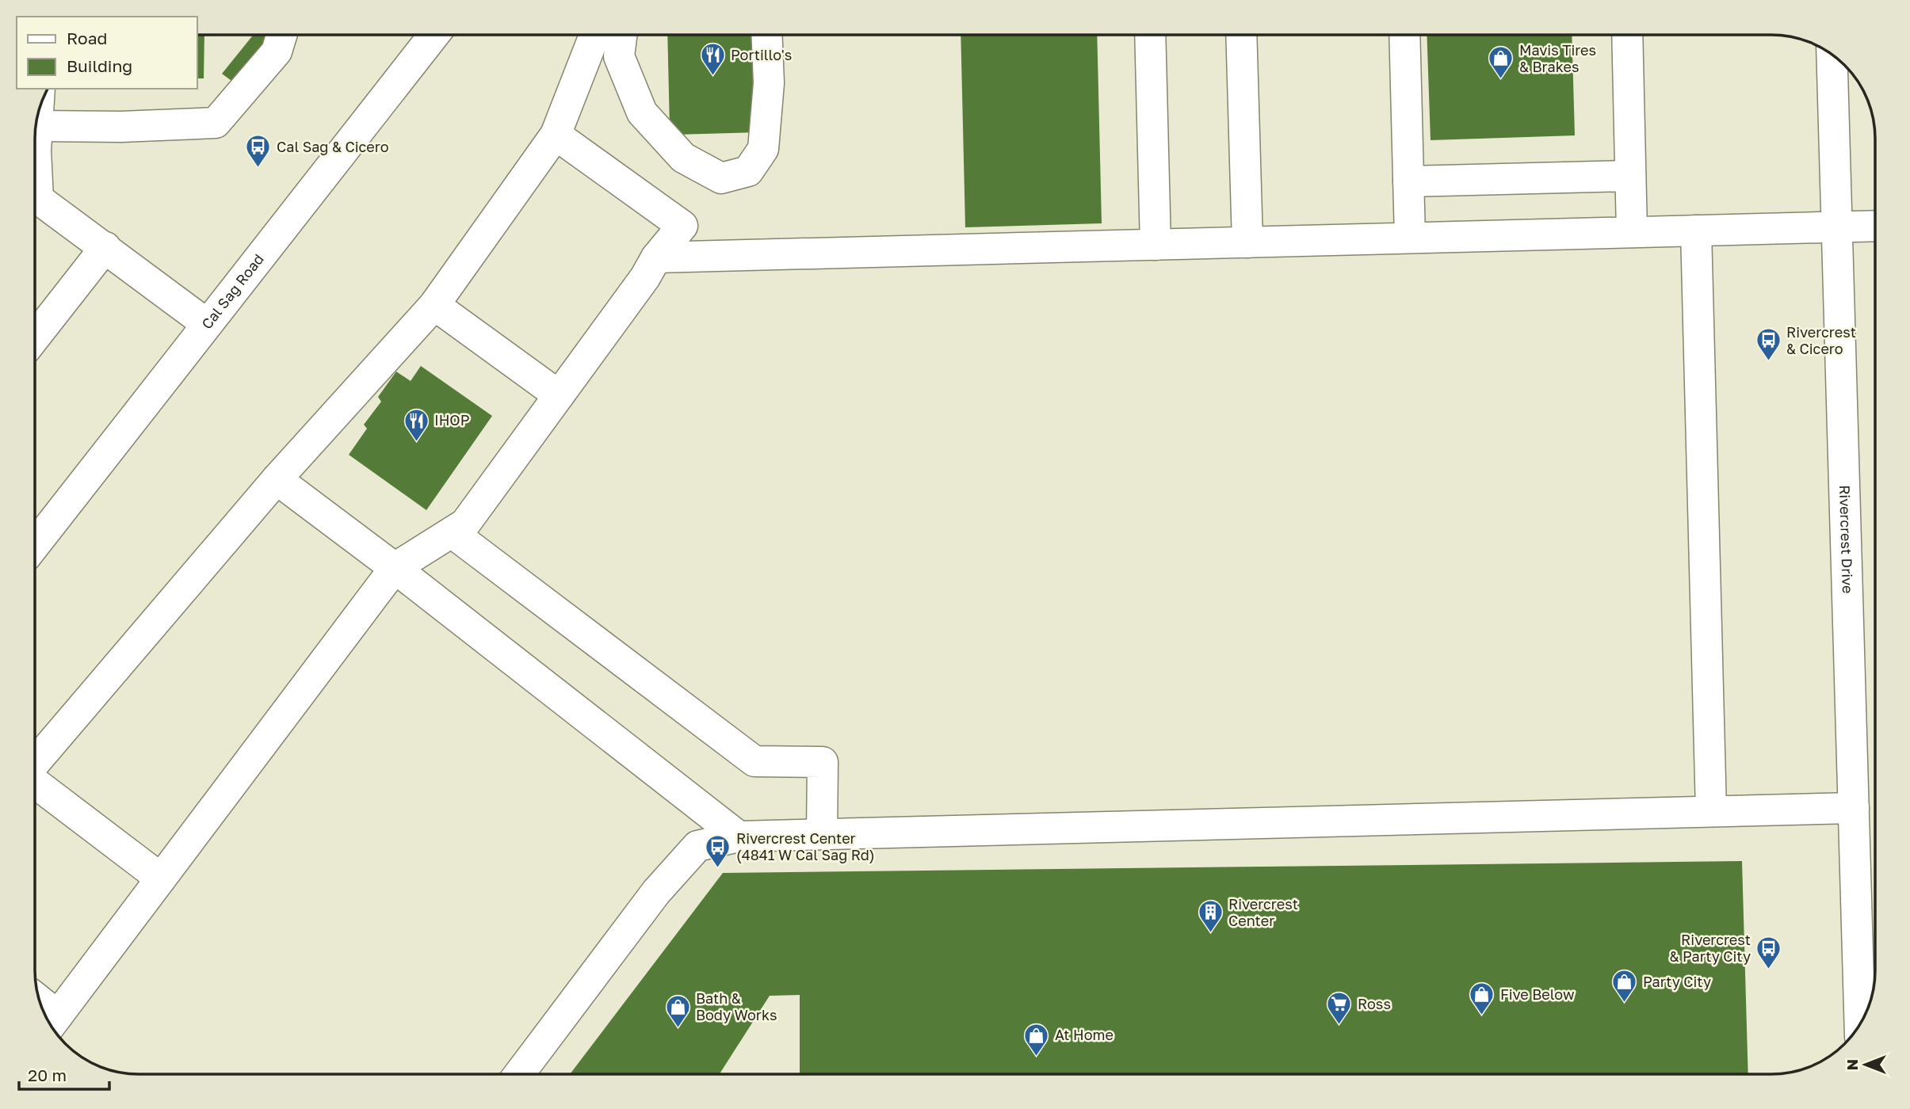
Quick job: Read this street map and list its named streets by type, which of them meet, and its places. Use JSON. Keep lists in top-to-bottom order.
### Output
{
  "streets": {
    "main road": ["Cal Sag Road", "Rivercrest Drive"]
  },
  "places": {
    "restaurant": ["Portillo's", "IHOP"],
    "shop": [
      "Mavis Tires & Brakes",
      "Party City",
      "Five Below",
      "Bath & Body Works",
      "At Home"
    ],
    "bus stop": [
      "Cal Sag & Cicero",
      "Rivercrest & Cicero",
      "Rivercrest Center (4841 W Cal Sag Rd)",
      "Rivercrest & Party City"
    ],
    "building": ["Rivercrest Center"],
    "supermarket": ["Ross"]
  },
  "legend": ["Road", "Building"],
  "scale_bar": "20 m",
  "north": "left"
}
